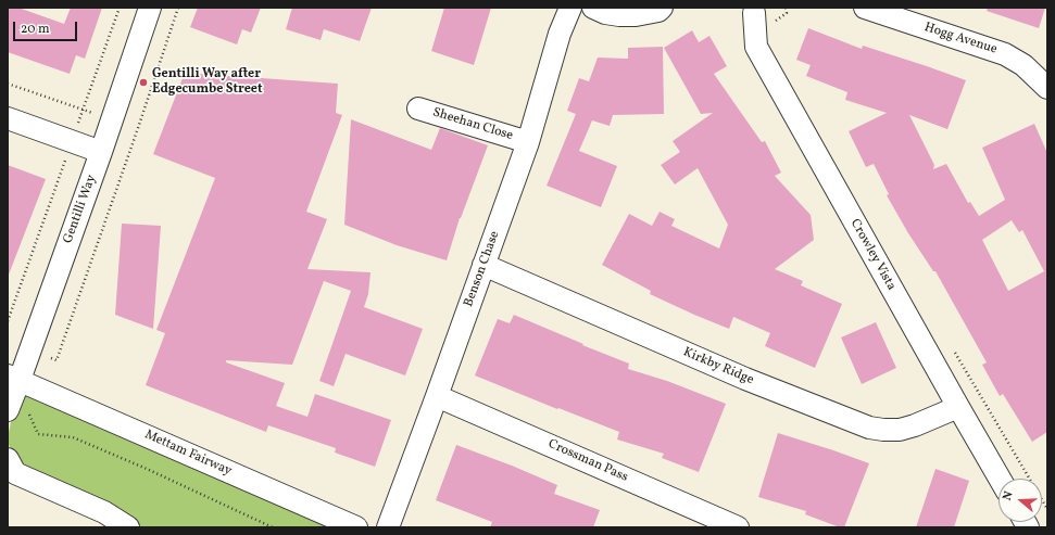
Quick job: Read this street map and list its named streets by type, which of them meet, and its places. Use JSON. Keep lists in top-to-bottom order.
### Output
{
  "streets": {
    "street": [
      "Hogg Avenue",
      "Sheehan Close",
      "Gentilli Way",
      "Crowley Vista",
      "Benson Chase",
      "Kirkby Ridge",
      "Mettam Fairway",
      "Crossman Pass"
    ]
  },
  "crossings": [
    ["Sheehan Close", "Benson Chase"],
    ["Gentilli Way", "Mettam Fairway"],
    ["Crowley Vista", "Kirkby Ridge"],
    ["Benson Chase", "Kirkby Ridge"],
    ["Benson Chase", "Crossman Pass"]
  ],
  "places": ["Gentilli Way after Edgecumbe Street"],
  "scale_bar": "20 m",
  "north": "left"
}
